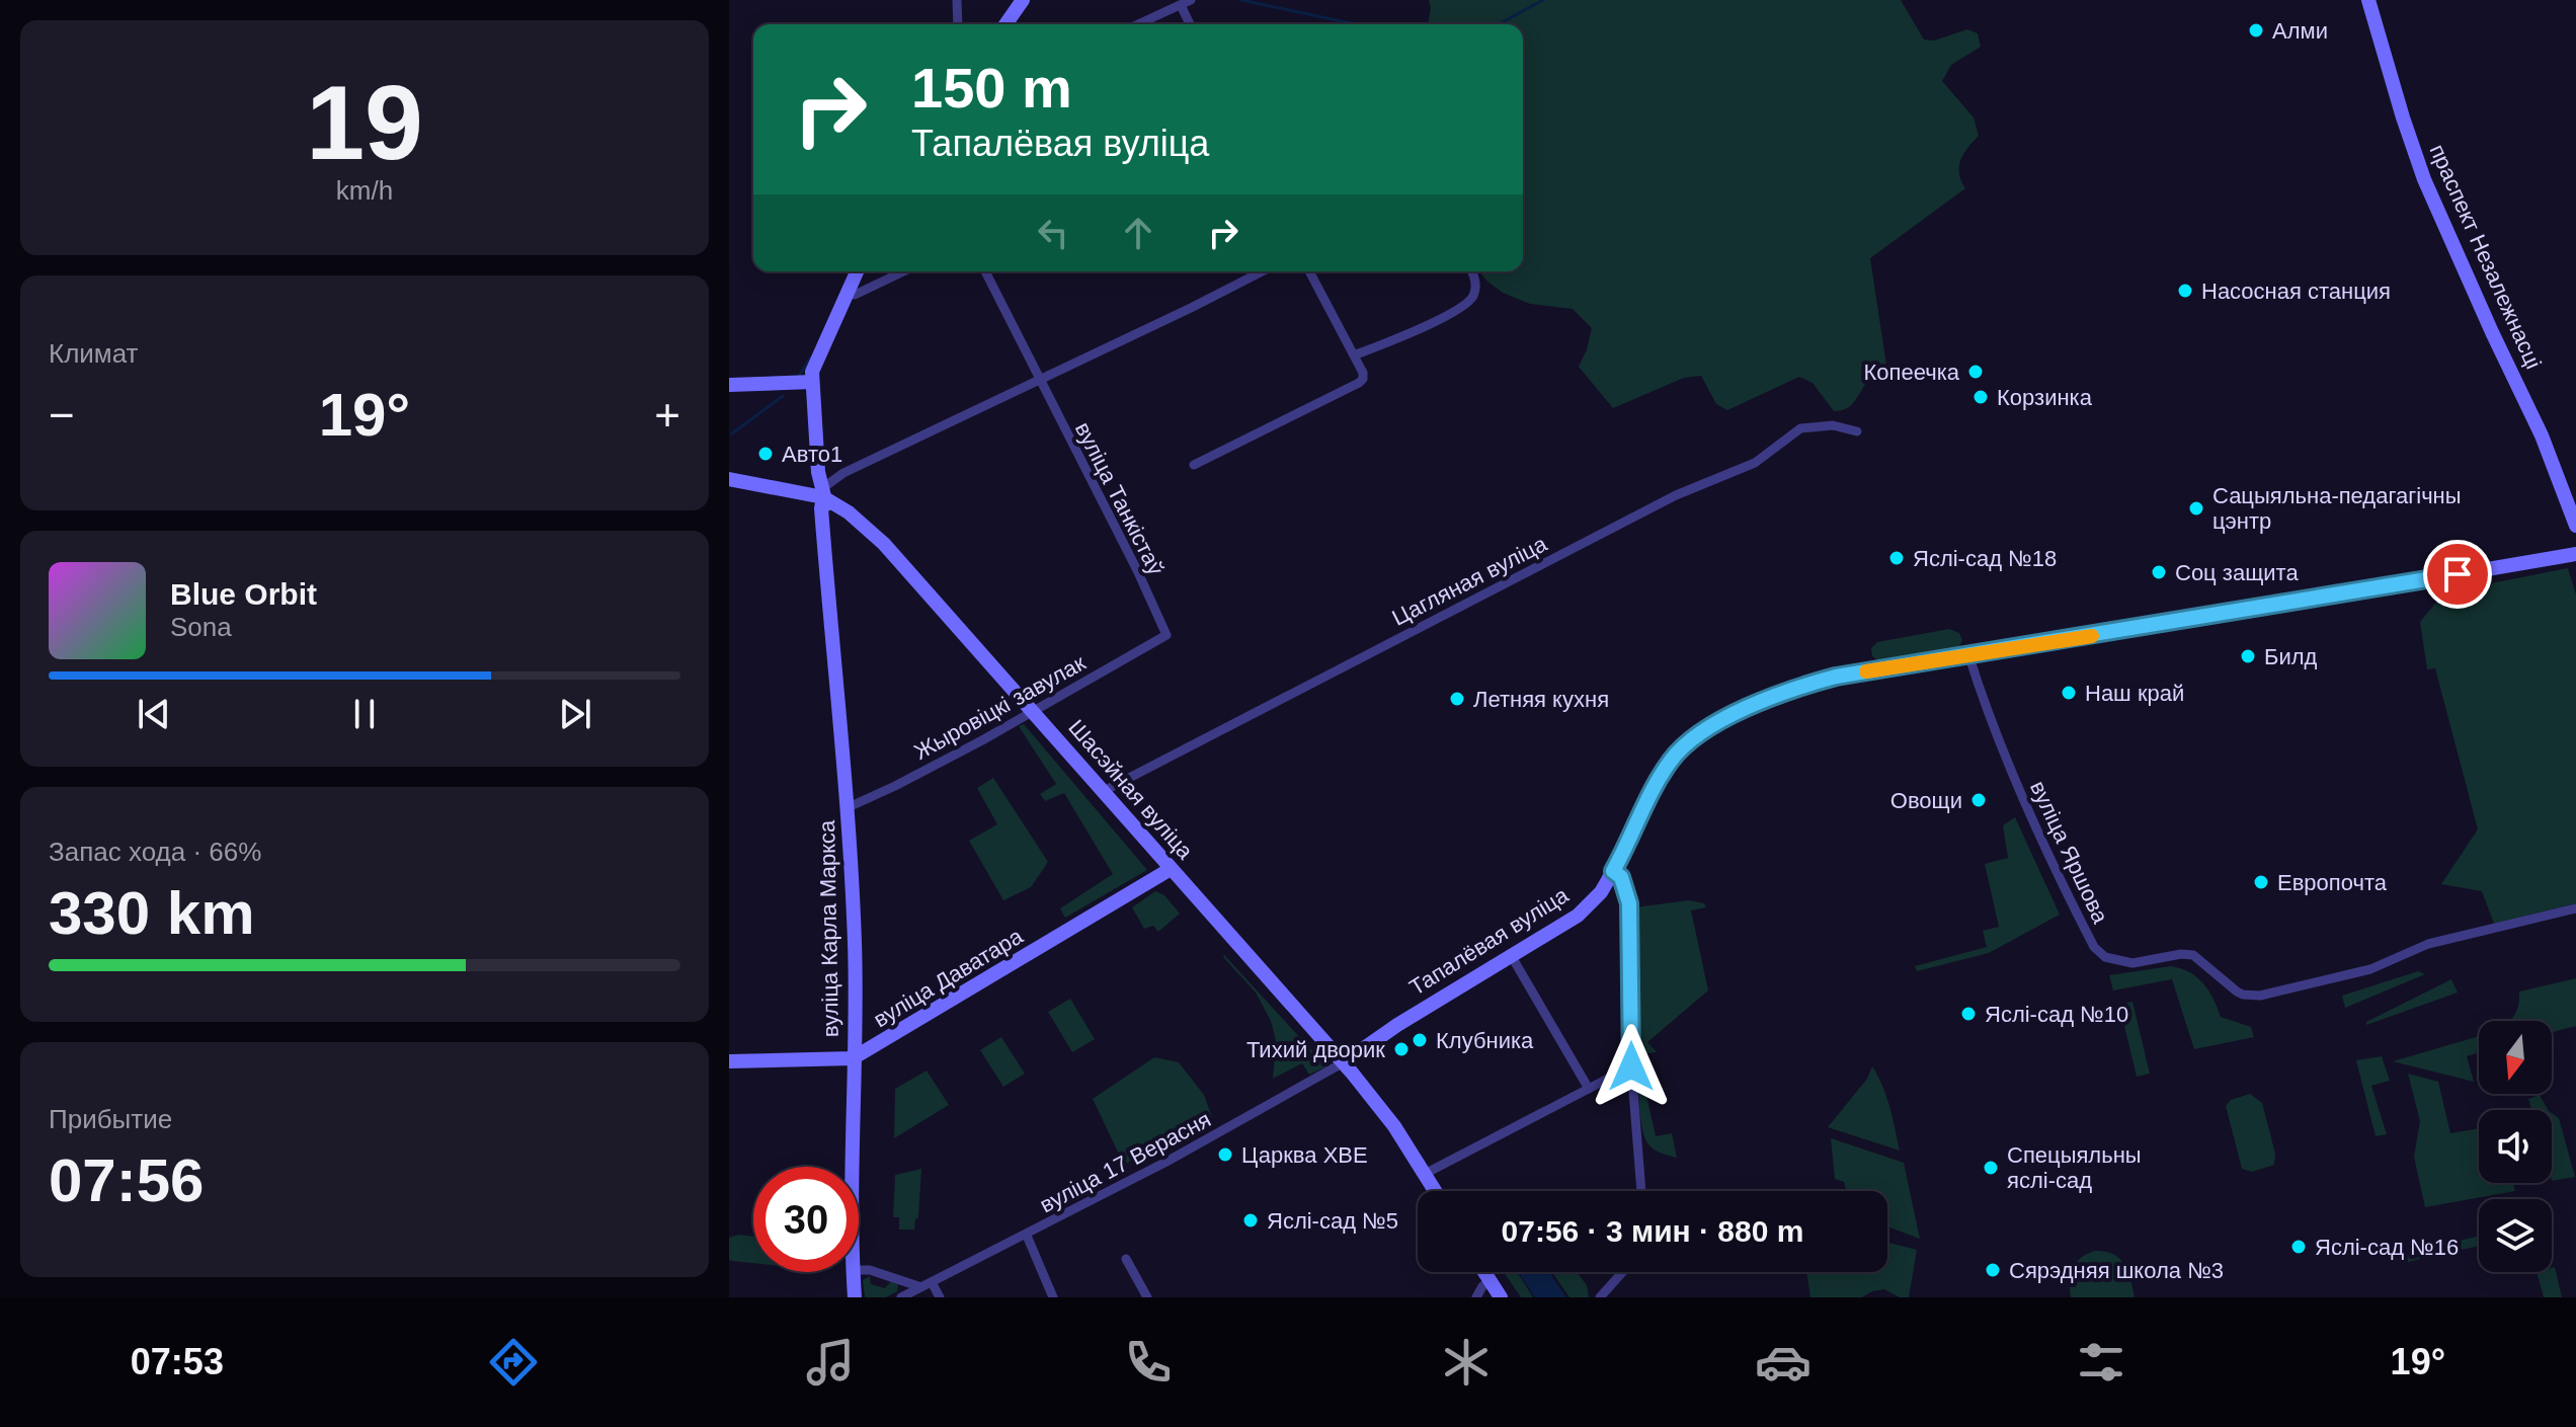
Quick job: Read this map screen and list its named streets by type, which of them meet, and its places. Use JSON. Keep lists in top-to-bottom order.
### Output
{
  "streets": {
    "main road": [
      "праспект Незалежнасці",
      "Шасэйная вуліца",
      "вуліца Карла Маркса",
      "Тапалёвая вуліца",
      "вуліца Даватара"
    ],
    "street": [
      "вуліца Танкістаў",
      "Цагляная вуліца",
      "Жыровіцкі завулак",
      "вуліца Яршова",
      "вуліца 17 Верасня"
    ]
  },
  "crossings": [
    ["вуліца Танкістаў", "Жыровіцкі завулак"],
    ["Цагляная вуліца", "Шасэйная вуліца"],
    ["Жыровіцкі завулак", "Шасэйная вуліца"],
    ["Жыровіцкі завулак", "вуліца Карла Маркса"],
    ["Шасэйная вуліца", "вуліца Карла Маркса"],
    ["Шасэйная вуліца", "Тапалёвая вуліца"],
    ["Шасэйная вуліца", "вуліца Даватара"],
    ["Шасэйная вуліца", "вуліца 17 Верасня"],
    ["вуліца Яршова", "Тапалёвая вуліца"],
    ["вуліца Карла Маркса", "вуліца Даватара"],
    ["Тапалёвая вуліца", "вуліца 17 Верасня"]
  ],
  "places": [
    "Алми",
    "Насосная станция",
    "Копеечка",
    "Корзинка",
    "Авто1",
    "Сацыяльна-педагагічны цэнтр",
    "Яслі-сад №18",
    "Соц защита",
    "Билд",
    "Наш край",
    "Летняя кухня",
    "Овощи",
    "Европочта",
    "Яслі-сад №10",
    "Клубника",
    "Тихий дворик",
    "Царква ХВЕ",
    "Спецыяльны яслі-сад",
    "Яслі-сад №5",
    "Яслі-сад №16",
    "Сярэдняя школа №3"
  ],
  "north": "bottom",
  "page": {
    "tile": [
      ["19", "km/h"],
      "Климат",
      ["Запас хода · 66%", "330 km"],
      ["Прибытие", "07:56"]
    ],
    "turn": ["150 m", "Тапалёвая вуліца"],
    "heat": ["−", "19°", "+"],
    "song": ["Blue Orbit", "Sona"],
    "limit": "30",
    "trip": "07:56 · 3 мин · 880 m",
    "tabs": ["07:53", "19°"]
  }
}
